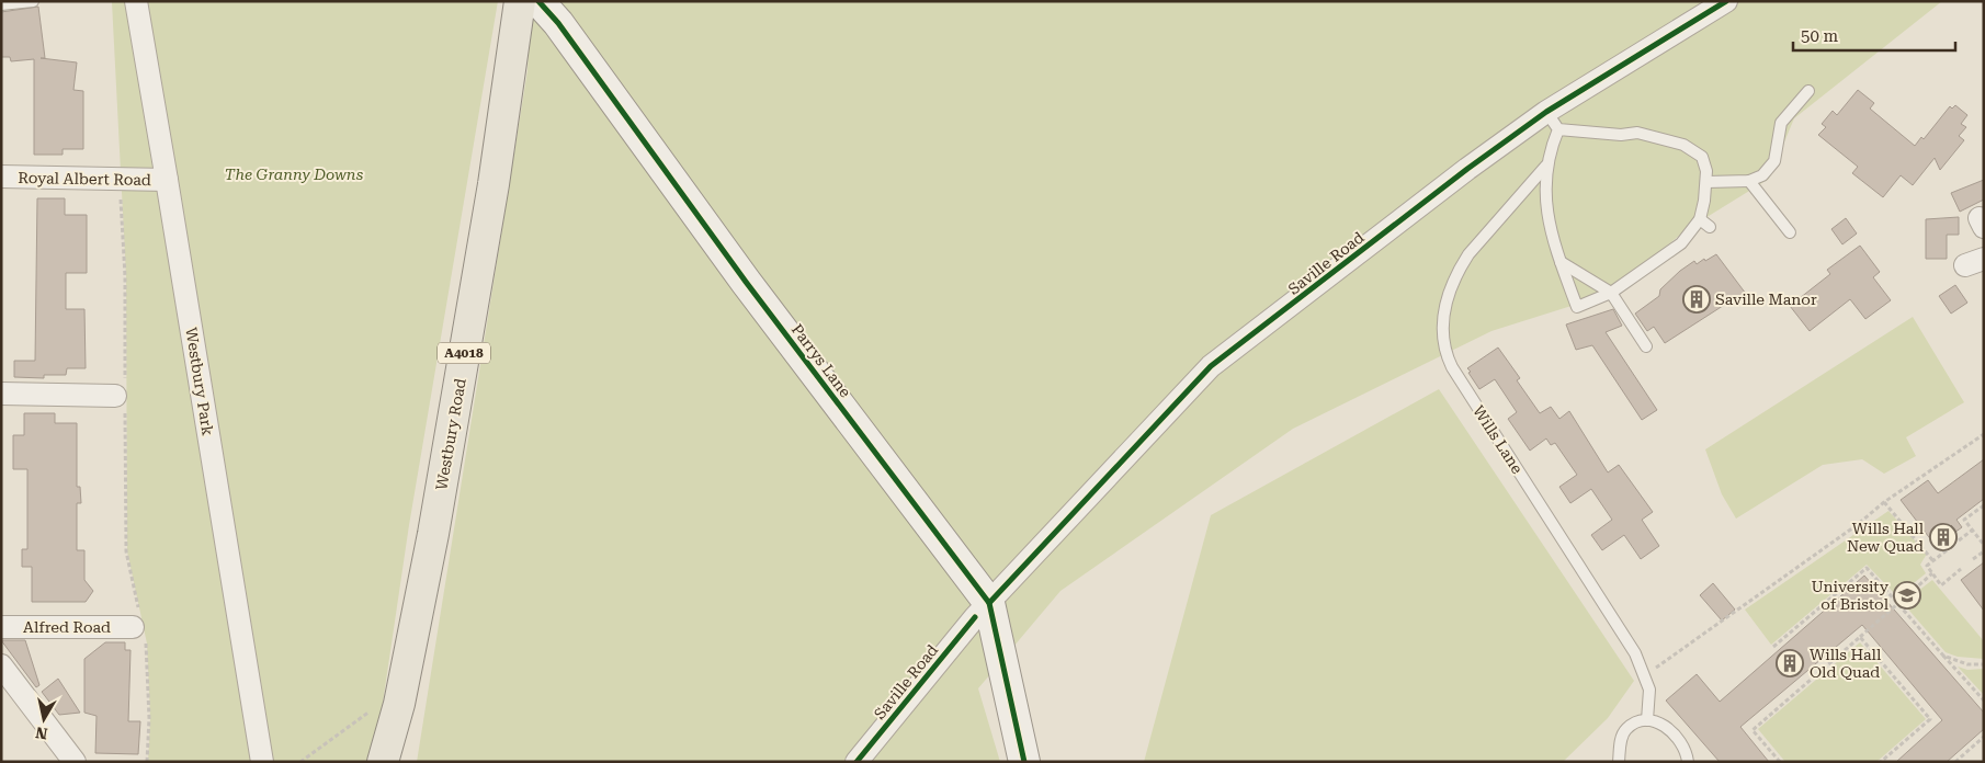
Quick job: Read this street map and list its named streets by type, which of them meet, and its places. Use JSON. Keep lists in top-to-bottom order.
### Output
{
  "streets": {
    "main road": ["A4018", "Parrys Lane", "Westbury Road"],
    "street": [
      "Royal Albert Road",
      "Saville Road",
      "Westbury Park",
      "Alfred Road"
    ],
    "lane": ["Wills Lane"]
  },
  "crossings": [
    ["Royal Albert Road", "Westbury Park"],
    ["Saville Road", "Parrys Lane"],
    ["Saville Road", "Wills Lane"],
    ["Parrys Lane", "Westbury Road"]
  ],
  "parks": ["The Granny Downs"],
  "places": {
    "building": ["Saville Manor", "Wills Hall New Quad", "Wills Hall Old Quad"],
    "school or university": ["University of Bristol"]
  },
  "scale_bar": "50 m",
  "north": "bottom"
}
